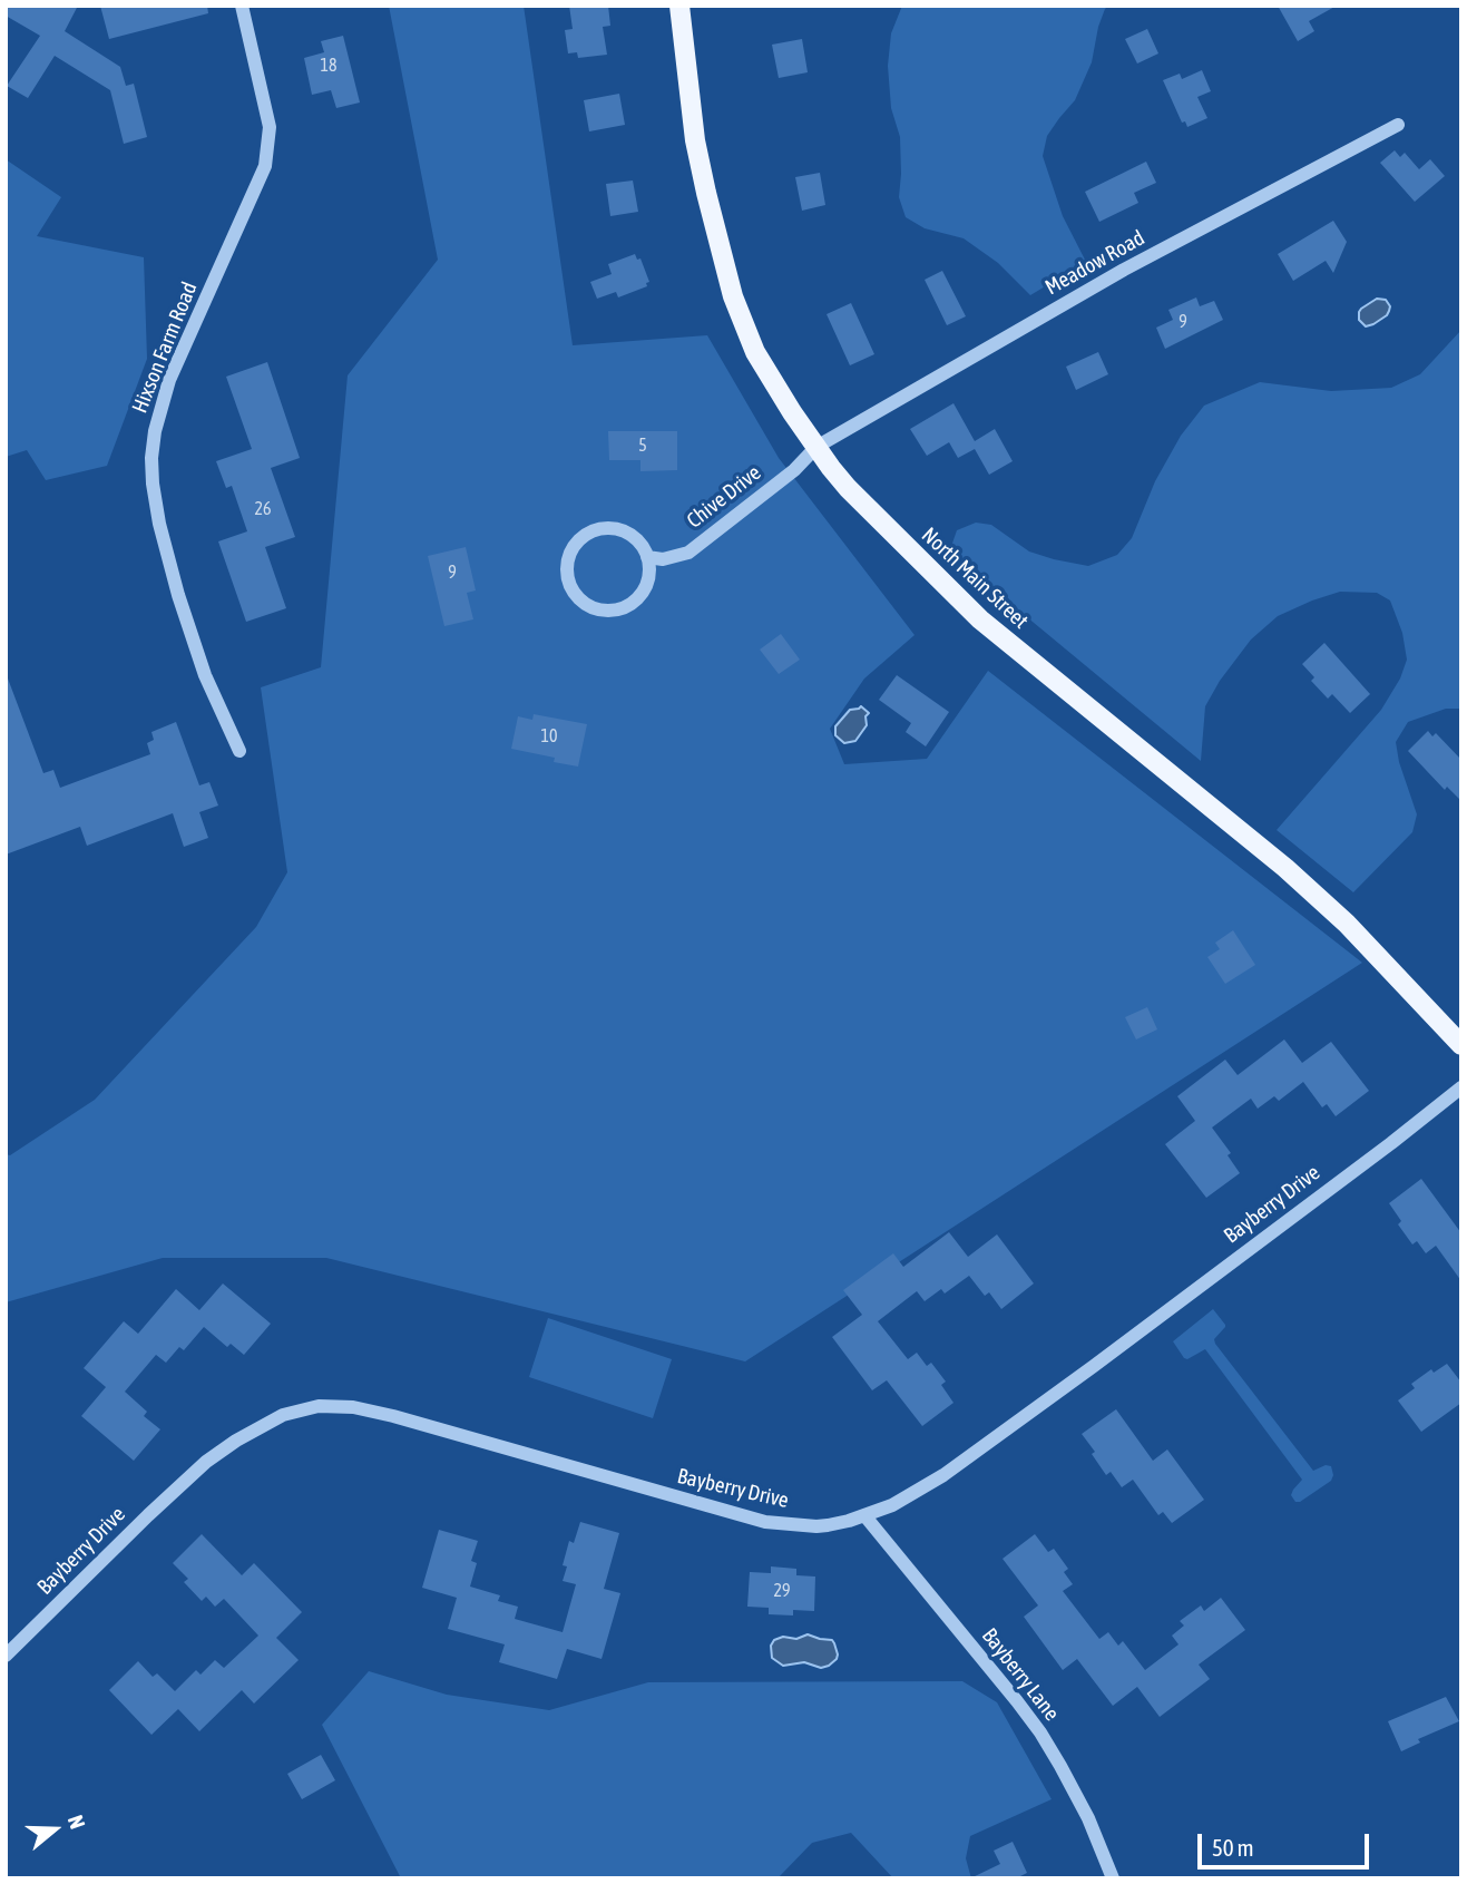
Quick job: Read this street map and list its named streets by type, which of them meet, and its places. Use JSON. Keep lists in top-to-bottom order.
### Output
{
  "streets": {
    "main road": ["North Main Street"],
    "street": [
      "Meadow Road",
      "Hixson Farm Road",
      "Chive Drive",
      "Bayberry Drive",
      "Bayberry Lane"
    ]
  },
  "crossings": [
    ["Meadow Road", "Chive Drive"],
    ["Meadow Road", "North Main Street"],
    ["Chive Drive", "North Main Street"],
    ["Bayberry Drive", "Bayberry Lane"]
  ],
  "house_numbers": [
    "18",
    "9",
    "5",
    "26",
    "9",
    "10",
    "29"
  ],
  "scale_bar": "50 m",
  "north": "right"
}
